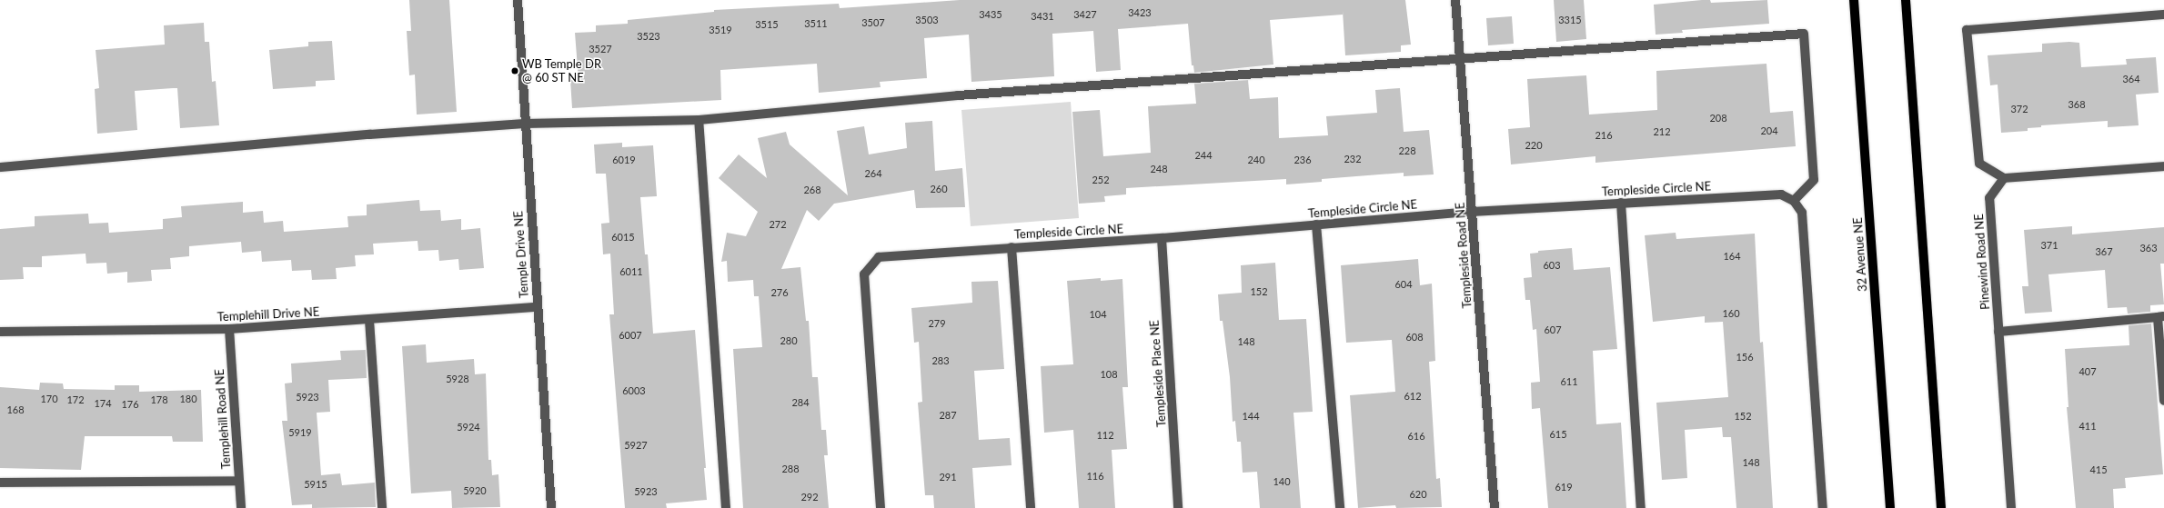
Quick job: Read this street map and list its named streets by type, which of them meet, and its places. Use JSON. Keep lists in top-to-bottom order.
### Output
{
  "streets": {
    "main road": ["32 Avenue NE"],
    "street": [
      "Templeside Circle NE",
      "Temple Drive NE",
      "Templeside Road NE",
      "Pinewind Road NE",
      "Templehill Drive NE",
      "Templeside Place NE",
      "Templehill Road NE"
    ]
  },
  "crossings": [
    ["Templeside Circle NE", "Templeside Road NE"],
    ["Templeside Circle NE", "Templeside Place NE"],
    ["Temple Drive NE", "Templehill Drive NE"],
    ["Templehill Drive NE", "Templehill Road NE"]
  ],
  "places": ["WB Temple DR @ 60 ST NE"],
  "house_numbers": [
    "3423",
    "3435",
    "3427",
    "3431",
    "3503",
    "3315",
    "3507",
    "3511",
    "3515",
    "3519",
    "3523",
    "3527",
    "364",
    "368",
    "372",
    "208",
    "204",
    "212",
    "216",
    "220",
    "228",
    "244",
    "232",
    "6019",
    "240",
    "236",
    "248",
    "264",
    "252",
    "260",
    "268",
    "272",
    "6015",
    "371",
    "363",
    "367",
    "164",
    "603",
    "6011",
    "604",
    "152",
    "276",
    "160",
    "104",
    "279",
    "607",
    "6007",
    "608",
    "280",
    "148",
    "156",
    "283",
    "407",
    "108",
    "5928",
    "611",
    "6003",
    "612",
    "5923",
    "170",
    "180",
    "172",
    "178",
    "284",
    "174",
    "176",
    "168",
    "287",
    "144",
    "152",
    "411",
    "5924",
    "5919",
    "615",
    "112",
    "616",
    "5927",
    "148",
    "288",
    "415",
    "116",
    "291",
    "140",
    "5915",
    "619",
    "5920",
    "5923",
    "620",
    "292"
  ]
}
